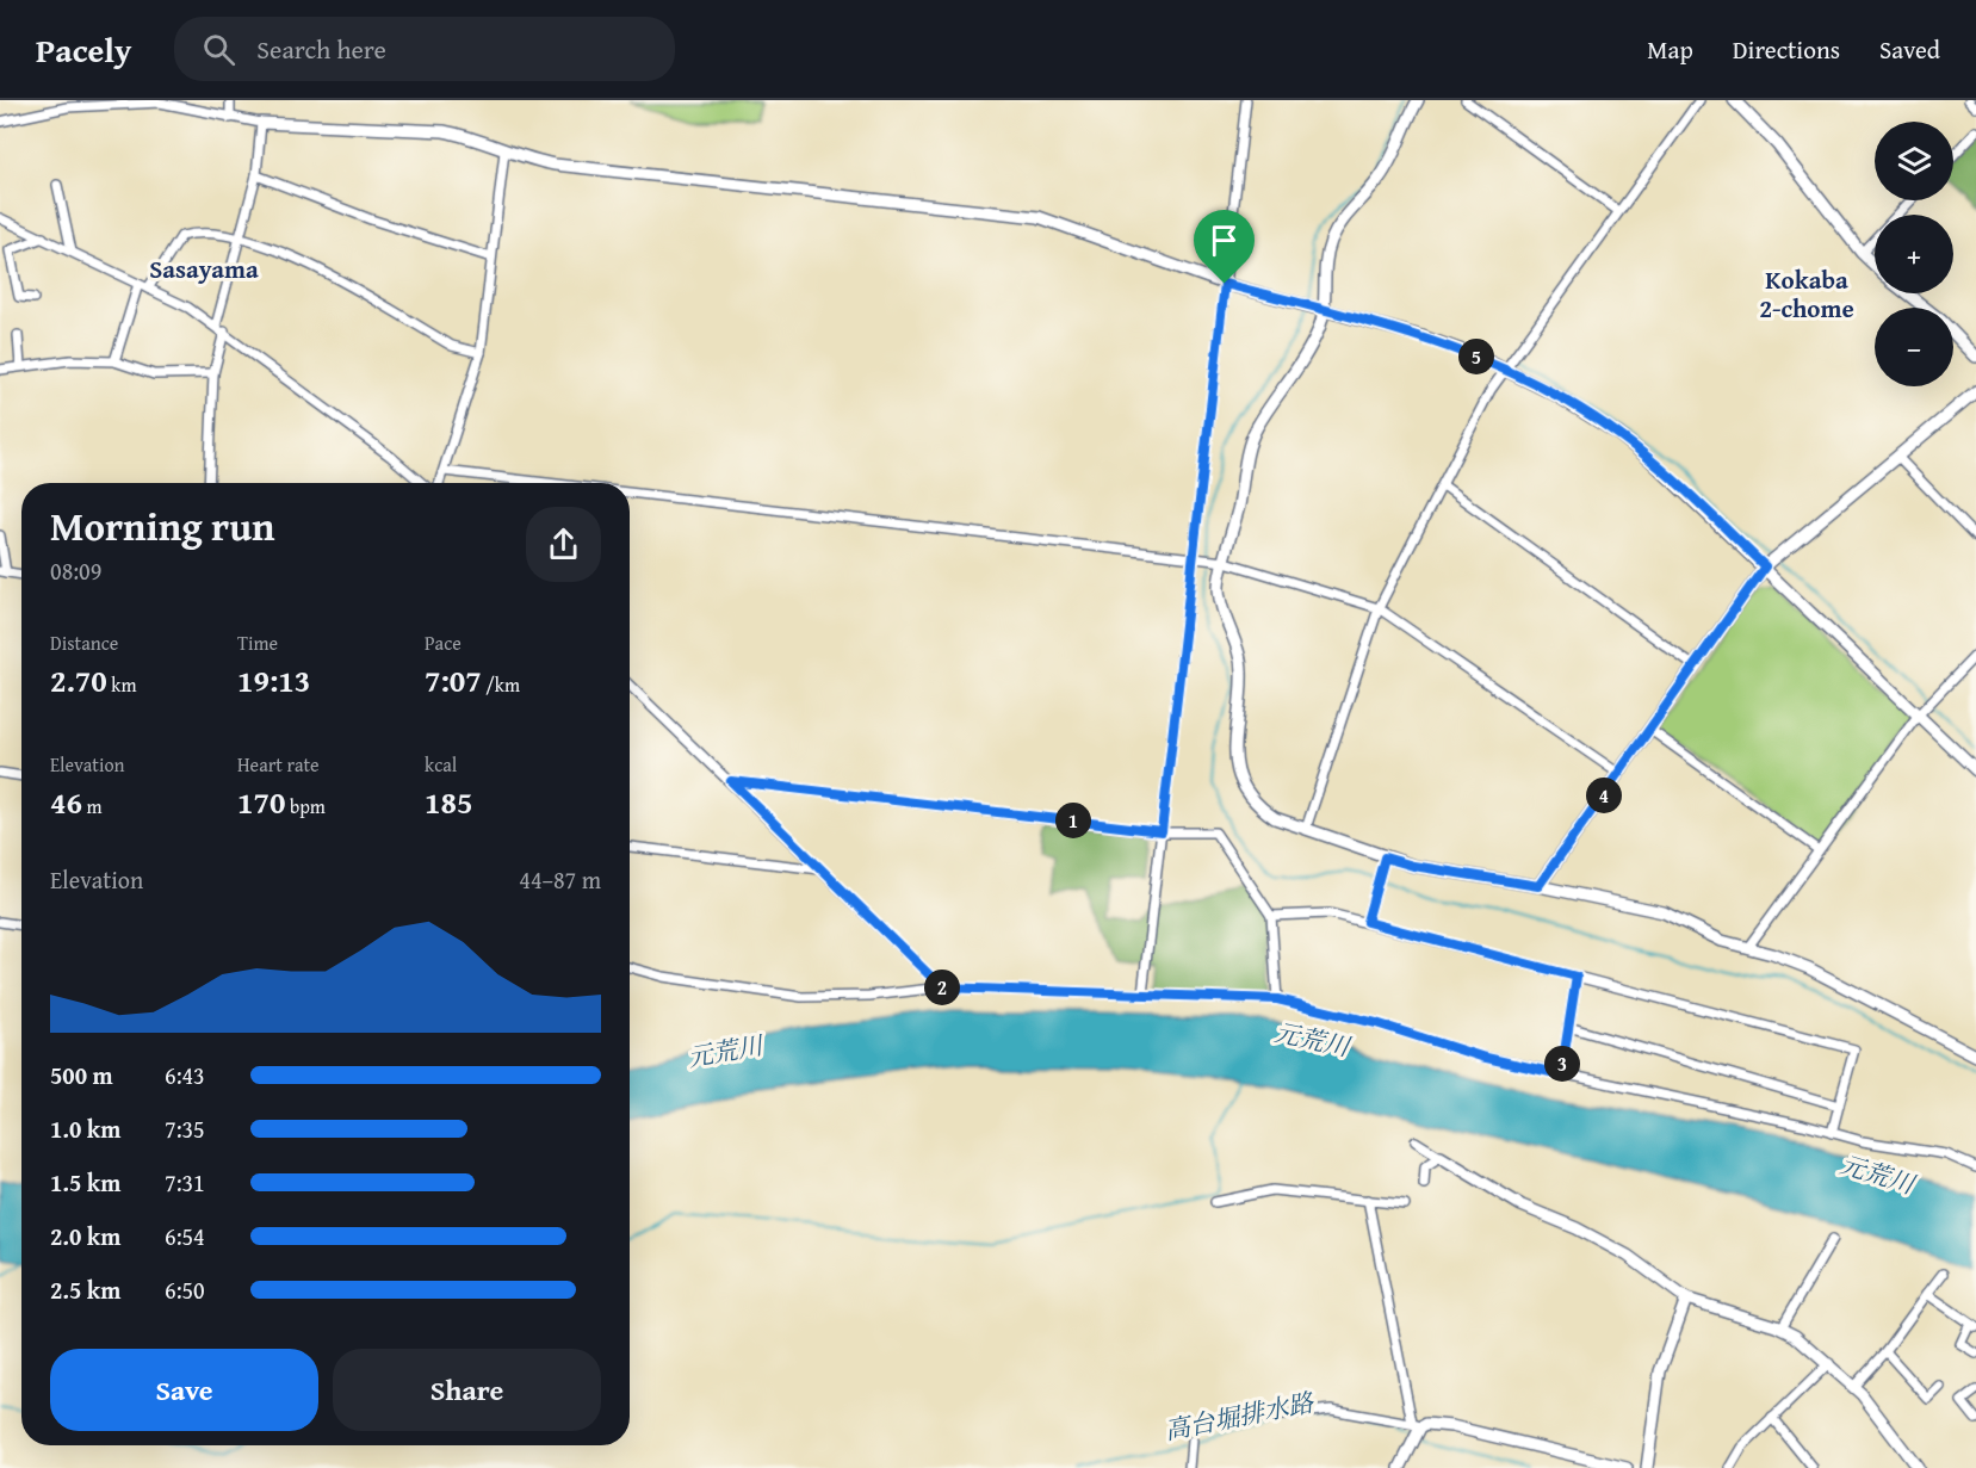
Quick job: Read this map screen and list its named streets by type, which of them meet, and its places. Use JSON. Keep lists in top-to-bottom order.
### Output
{
  "districts": ["Sasayama", "Kokaba 2-chome"],
  "water": ["元荒川", "高台堀排水路"],
  "page": {
    "header": "Pacely",
    "search": "Search here",
    "nav": ["Map", "Directions", "Saved"],
    "map_buttons": ["+", "−"],
    "pins": [
      "5",
      "4",
      "1",
      "2",
      "3"
    ],
    "heading": ["Morning run", "08:09"],
    "stats": [
      ["Distance", "2.70 km"],
      ["Time", "19:13"],
      ["Pace", "7:07 /km"],
      ["Elevation", "46 m"],
      ["Heart rate", "170 bpm"],
      ["kcal", "185"]
    ],
    "chart": ["Elevation", "44–87 m"],
    "list": [
      {
        "name": "500 m",
        "note": "6:43"
      },
      {
        "name": "1.0 km",
        "note": "7:35"
      },
      {
        "name": "1.5 km",
        "note": "7:31"
      },
      {
        "name": "2.0 km",
        "note": "6:54"
      },
      {
        "name": "2.5 km",
        "note": "6:50"
      }
    ],
    "buttons": ["Save", "Share"]
  }
}
